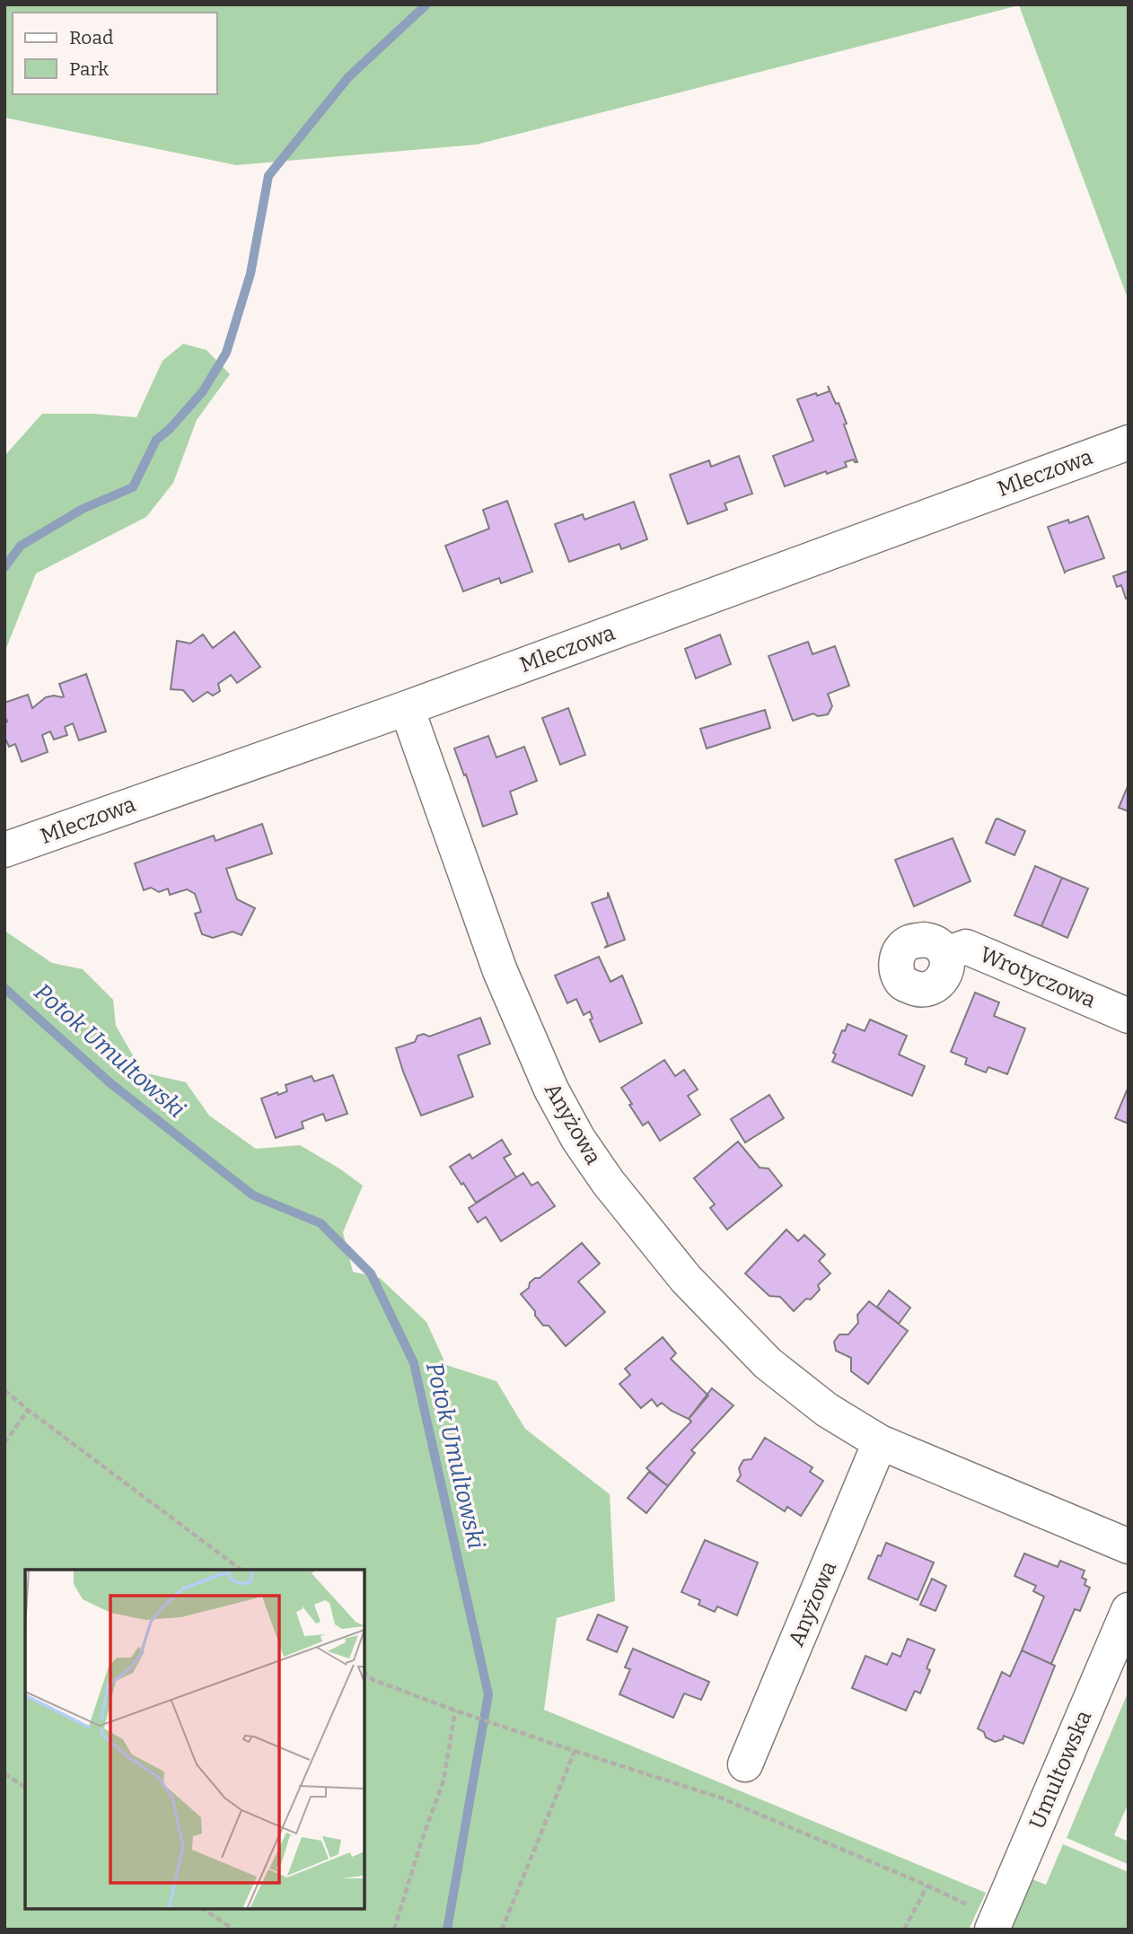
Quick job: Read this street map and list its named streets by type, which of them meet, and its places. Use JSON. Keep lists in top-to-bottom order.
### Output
{
  "streets": {
    "street": [
      "Mleczowa",
      "Wrotyczowa",
      "Anyżowa",
      "Umultowska"
    ]
  },
  "crossings": [
    ["Mleczowa", "Anyżowa"]
  ],
  "water": ["Potok Umultowski"],
  "legend": ["Road", "Park"]
}
